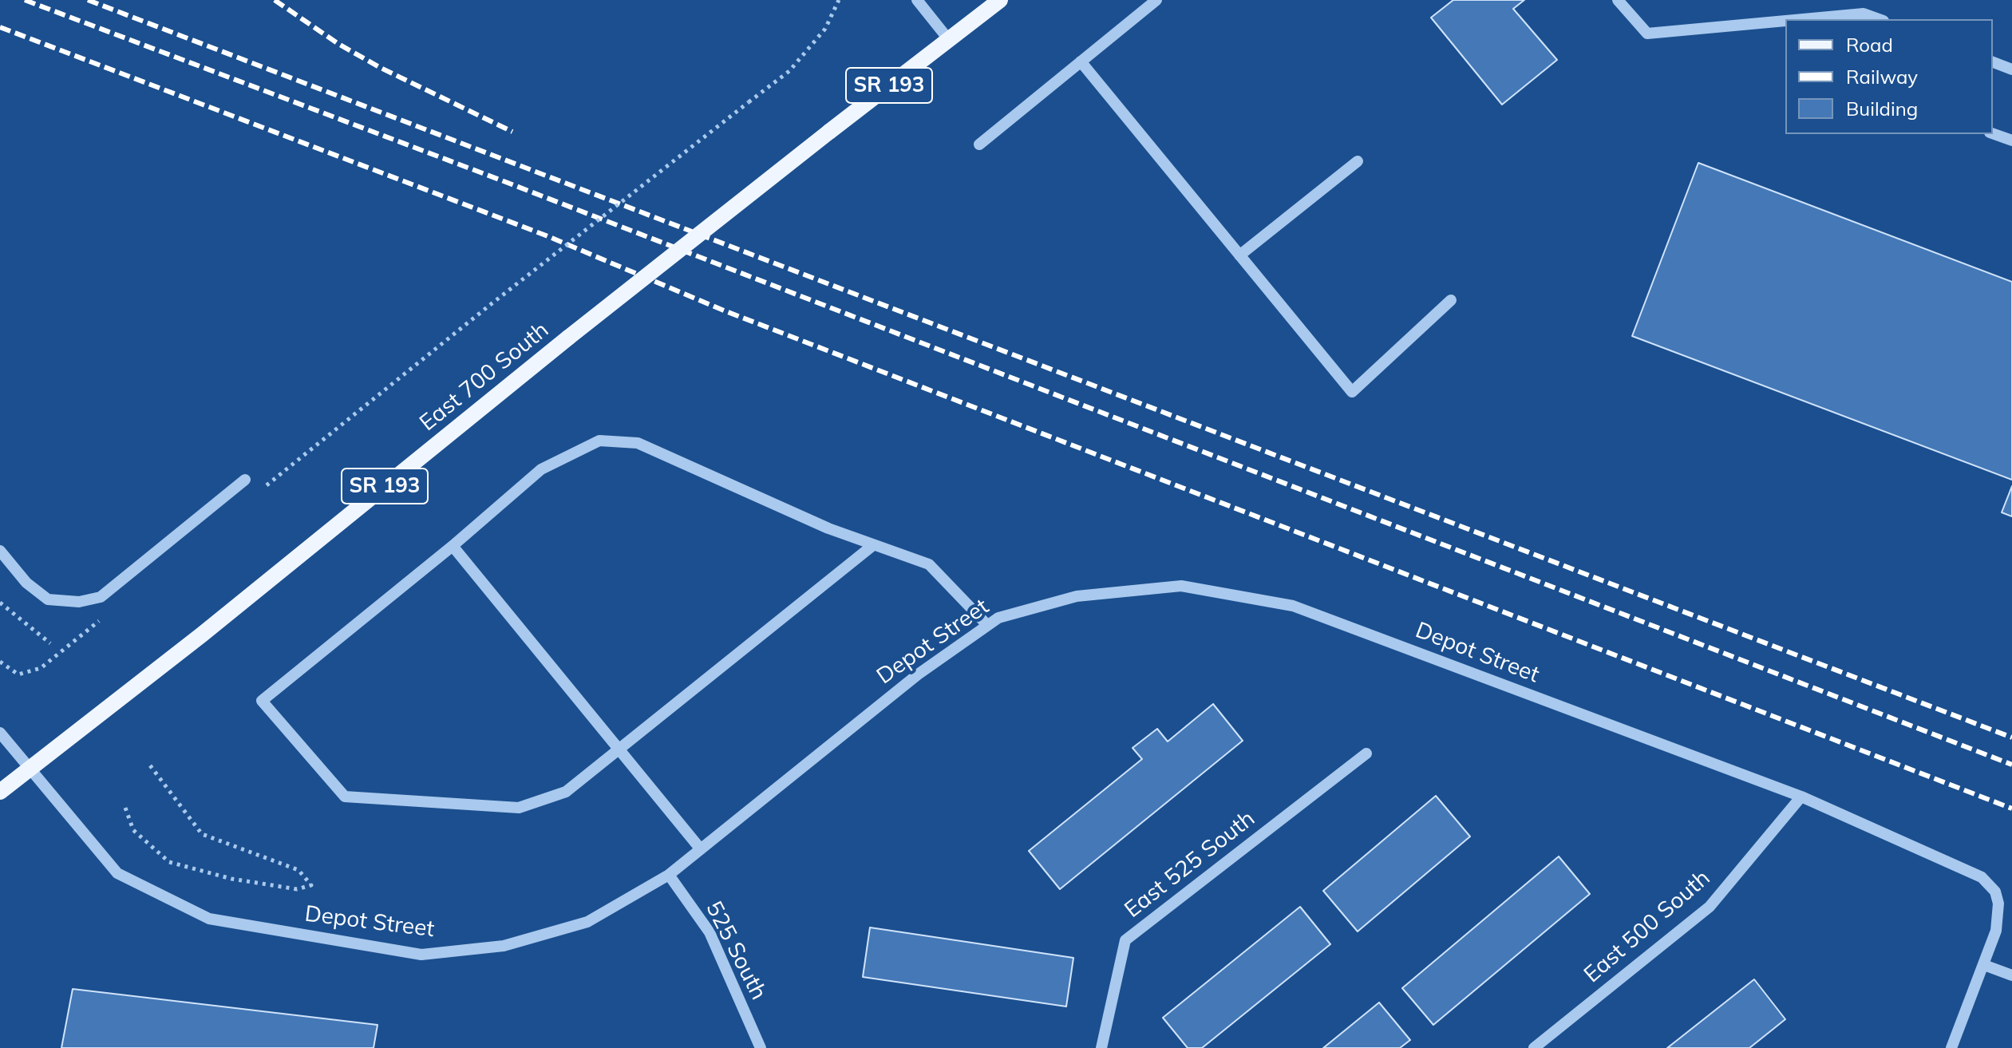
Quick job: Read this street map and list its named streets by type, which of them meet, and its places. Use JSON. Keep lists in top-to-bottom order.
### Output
{
  "streets": {
    "main road": ["SR 193", "East 700 South"],
    "street": [
      "Depot Street",
      "East 525 South",
      "East 500 South",
      "525 South"
    ]
  },
  "crossings": [
    ["East 700 South", "Depot Street"],
    ["Depot Street", "East 500 South"],
    ["Depot Street", "525 South"]
  ],
  "legend": ["Road", "Railway", "Building"]
}
